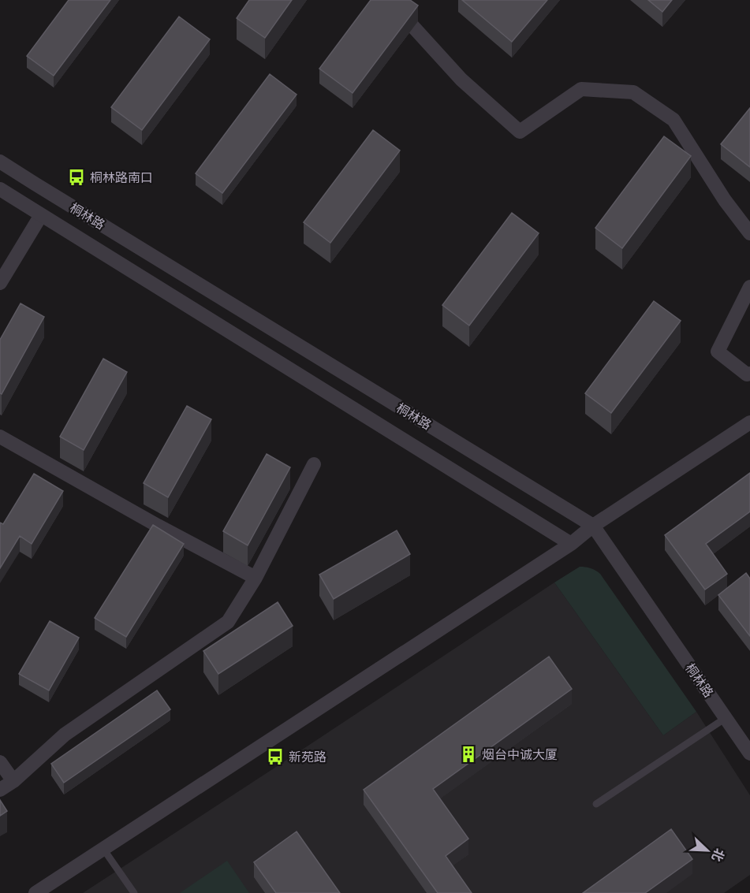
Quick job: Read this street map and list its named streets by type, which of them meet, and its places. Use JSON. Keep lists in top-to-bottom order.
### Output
{
  "streets": {
    "street": ["桐林路"]
  },
  "places": {
    "bus stop": ["桐林路南口", "新苑路"],
    "building": ["烟台中诚大厦"]
  },
  "north": "bottom right"
}
